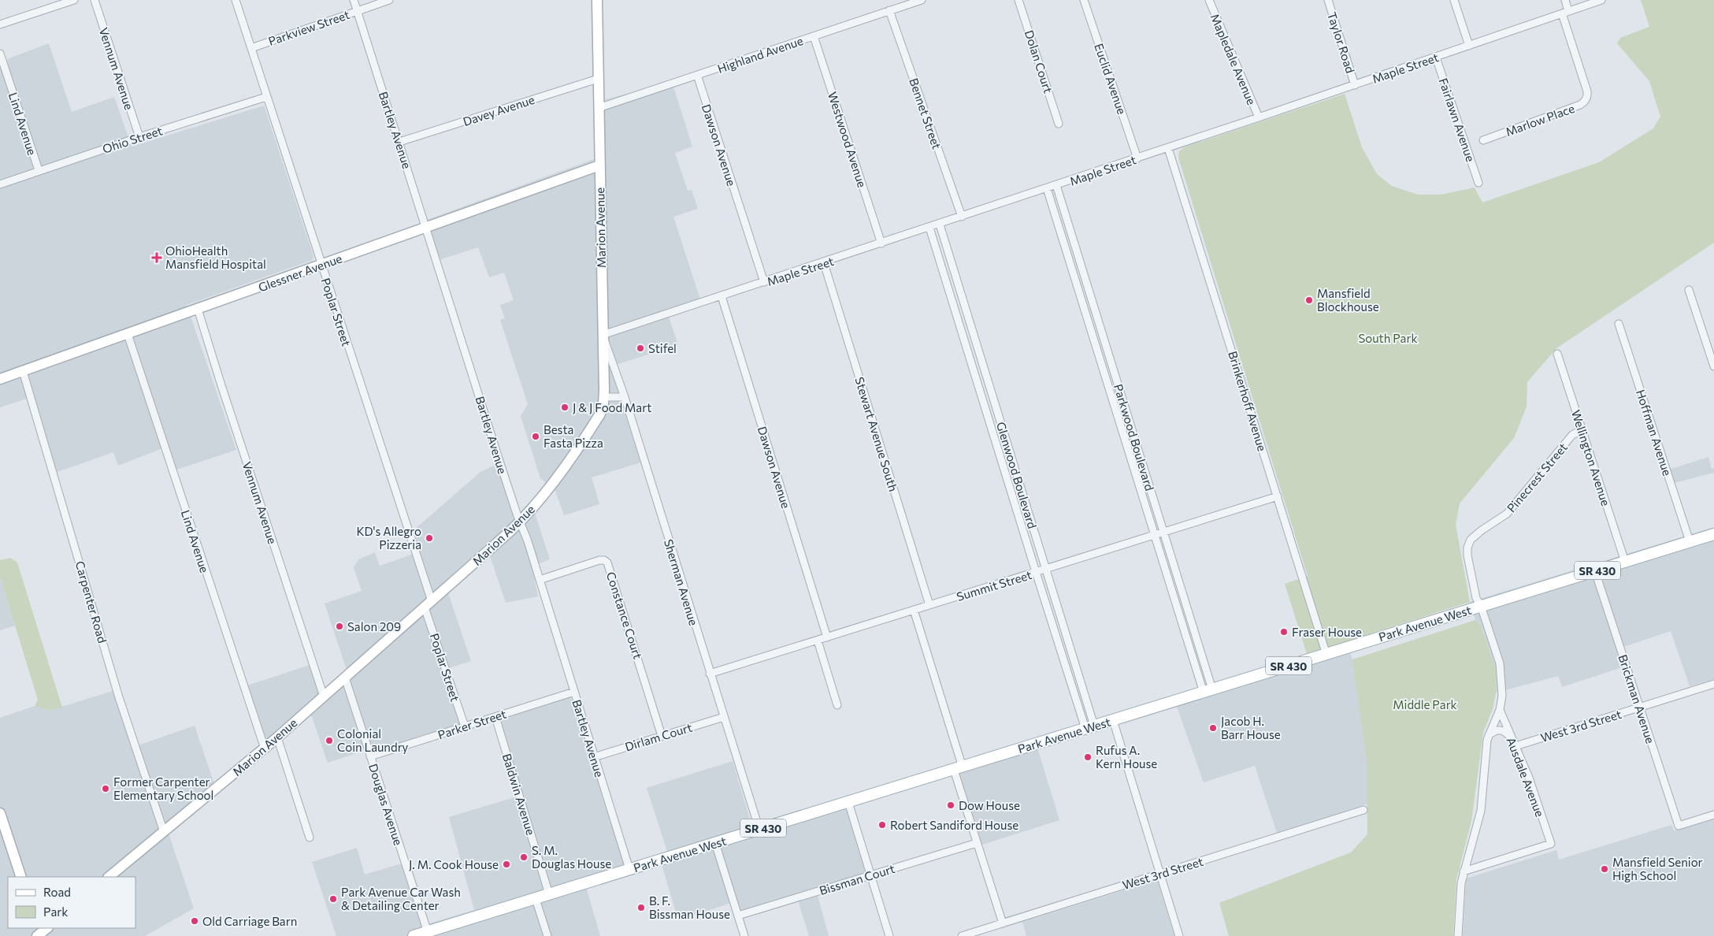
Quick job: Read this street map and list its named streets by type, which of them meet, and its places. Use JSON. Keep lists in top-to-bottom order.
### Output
{
  "streets": {
    "main road": ["SR 430", "Park Avenue West"],
    "street": [
      "Parkview Street",
      "Taylor Road",
      "Highland Avenue",
      "Mapledale Avenue",
      "Dolan Court",
      "Maple Street",
      "Vennum Avenue",
      "Euclid Avenue",
      "Davey Avenue",
      "Bennet Street",
      "Fairlawn Avenue",
      "Marlow Place",
      "Lind Avenue",
      "Bartley Avenue",
      "Ohio Street",
      "Westwood Avenue",
      "Dawson Avenue",
      "Marion Avenue",
      "Glessner Avenue",
      "Poplar Street",
      "Brinkerhoff Avenue",
      "Hoffman Avenue",
      "Stewart Avenue South",
      "Parkwood Boulevard",
      "Wellington Avenue",
      "Glenwood Boulevard",
      "Pinecrest Street",
      "Sherman Avenue",
      "Summit Street",
      "Carpenter Road",
      "Constance Court",
      "Brickman Avenue",
      "Parker Street",
      "West 3rd Street",
      "Dirlam Court",
      "Ausdale Avenue",
      "Baldwin Avenue",
      "Douglas Avenue",
      "Bissman Court"
    ]
  },
  "crossings": [
    ["Parkview Street", "Bartley Avenue"],
    ["Parkview Street", "Poplar Street"],
    ["Taylor Road", "Maple Street"],
    ["Highland Avenue", "Bennet Street"],
    ["Highland Avenue", "Westwood Avenue"],
    ["Highland Avenue", "Dawson Avenue"],
    ["Highland Avenue", "Marion Avenue"],
    ["Mapledale Avenue", "Maple Street"],
    ["Maple Street", "Euclid Avenue"],
    ["Maple Street", "Bennet Street"],
    ["Maple Street", "Fairlawn Avenue"],
    ["Maple Street", "Marlow Place"],
    ["Maple Street", "Westwood Avenue"],
    ["Maple Street", "Dawson Avenue"],
    ["Maple Street", "Marion Avenue"],
    ["Maple Street", "Brinkerhoff Avenue"],
    ["Maple Street", "Stewart Avenue South"],
    ["Maple Street", "Parkwood Boulevard"],
    ["Maple Street", "Glenwood Boulevard"],
    ["Maple Street", "Sherman Avenue"],
    ["Vennum Avenue", "Ohio Street"],
    ["Vennum Avenue", "Marion Avenue"],
    ["Vennum Avenue", "Glessner Avenue"],
    ["Davey Avenue", "Bartley Avenue"],
    ["Davey Avenue", "Marion Avenue"],
    ["Lind Avenue", "Ohio Street"],
    ["Lind Avenue", "Marion Avenue"],
    ["Lind Avenue", "Glessner Avenue"],
    ["Bartley Avenue", "Marion Avenue"],
    ["Bartley Avenue", "Glessner Avenue"],
    ["Bartley Avenue", "Constance Court"],
    ["Bartley Avenue", "Park Avenue West"],
    ["Bartley Avenue", "Parker Street"],
    ["Bartley Avenue", "Dirlam Court"],
    ["Ohio Street", "Poplar Street"],
    ["Dawson Avenue", "Summit Street"],
    ["Marion Avenue", "Glessner Avenue"],
    ["Marion Avenue", "Poplar Street"],
    ["Marion Avenue", "Sherman Avenue"],
    ["Marion Avenue", "Carpenter Road"],
    ["Marion Avenue", "Douglas Avenue"],
    ["Glessner Avenue", "Poplar Street"],
    ["Glessner Avenue", "Carpenter Road"],
    ["Poplar Street", "Parker Street"],
    ["Brinkerhoff Avenue", "Summit Street"],
    ["Brinkerhoff Avenue", "Park Avenue West"],
    ["Hoffman Avenue", "Park Avenue West"],
    ["Stewart Avenue South", "Summit Street"],
    ["Parkwood Boulevard", "Summit Street"],
    ["Parkwood Boulevard", "Park Avenue West"],
    ["Wellington Avenue", "Pinecrest Street"],
    ["Wellington Avenue", "Park Avenue West"],
    ["Glenwood Boulevard", "Summit Street"],
    ["Glenwood Boulevard", "Park Avenue West"],
    ["Pinecrest Street", "Park Avenue West"],
    ["Pinecrest Street", "Ausdale Avenue"],
    ["Sherman Avenue", "Summit Street"],
    ["Sherman Avenue", "Park Avenue West"],
    ["Sherman Avenue", "Dirlam Court"],
    ["Constance Court", "Dirlam Court"],
    ["Park Avenue West", "Brickman Avenue"],
    ["Park Avenue West", "Baldwin Avenue"],
    ["Park Avenue West", "Douglas Avenue"],
    ["Brickman Avenue", "West 3rd Street"],
    ["Parker Street", "Baldwin Avenue"],
    ["Parker Street", "Douglas Avenue"],
    ["West 3rd Street", "Ausdale Avenue"]
  ],
  "parks": ["South Park", "Middle Park"],
  "places": {
    "health": ["OhioHealth Mansfield Hospital"],
    "other": [
      "Mansfield Blockhouse",
      "Stifel",
      "J & J Food Mart",
      "Besta Fasta Pizza",
      "KD's Allegro Pizzeria",
      "Salon 209",
      "Fraser House",
      "Jacob H. Barr House",
      "Colonial Coin Laundry",
      "Rufus A. Kern House",
      "Former Carpenter Elementary School",
      "Dow House",
      "Robert Sandiford House",
      "S. M. Douglas House",
      "J. M. Cook House",
      "Mansfield Senior High School",
      "Park Avenue Car Wash & Detailing Center",
      "B. F. Bissman House",
      "Old Carriage Barn"
    ]
  },
  "legend": ["Road", "Park"]
}
